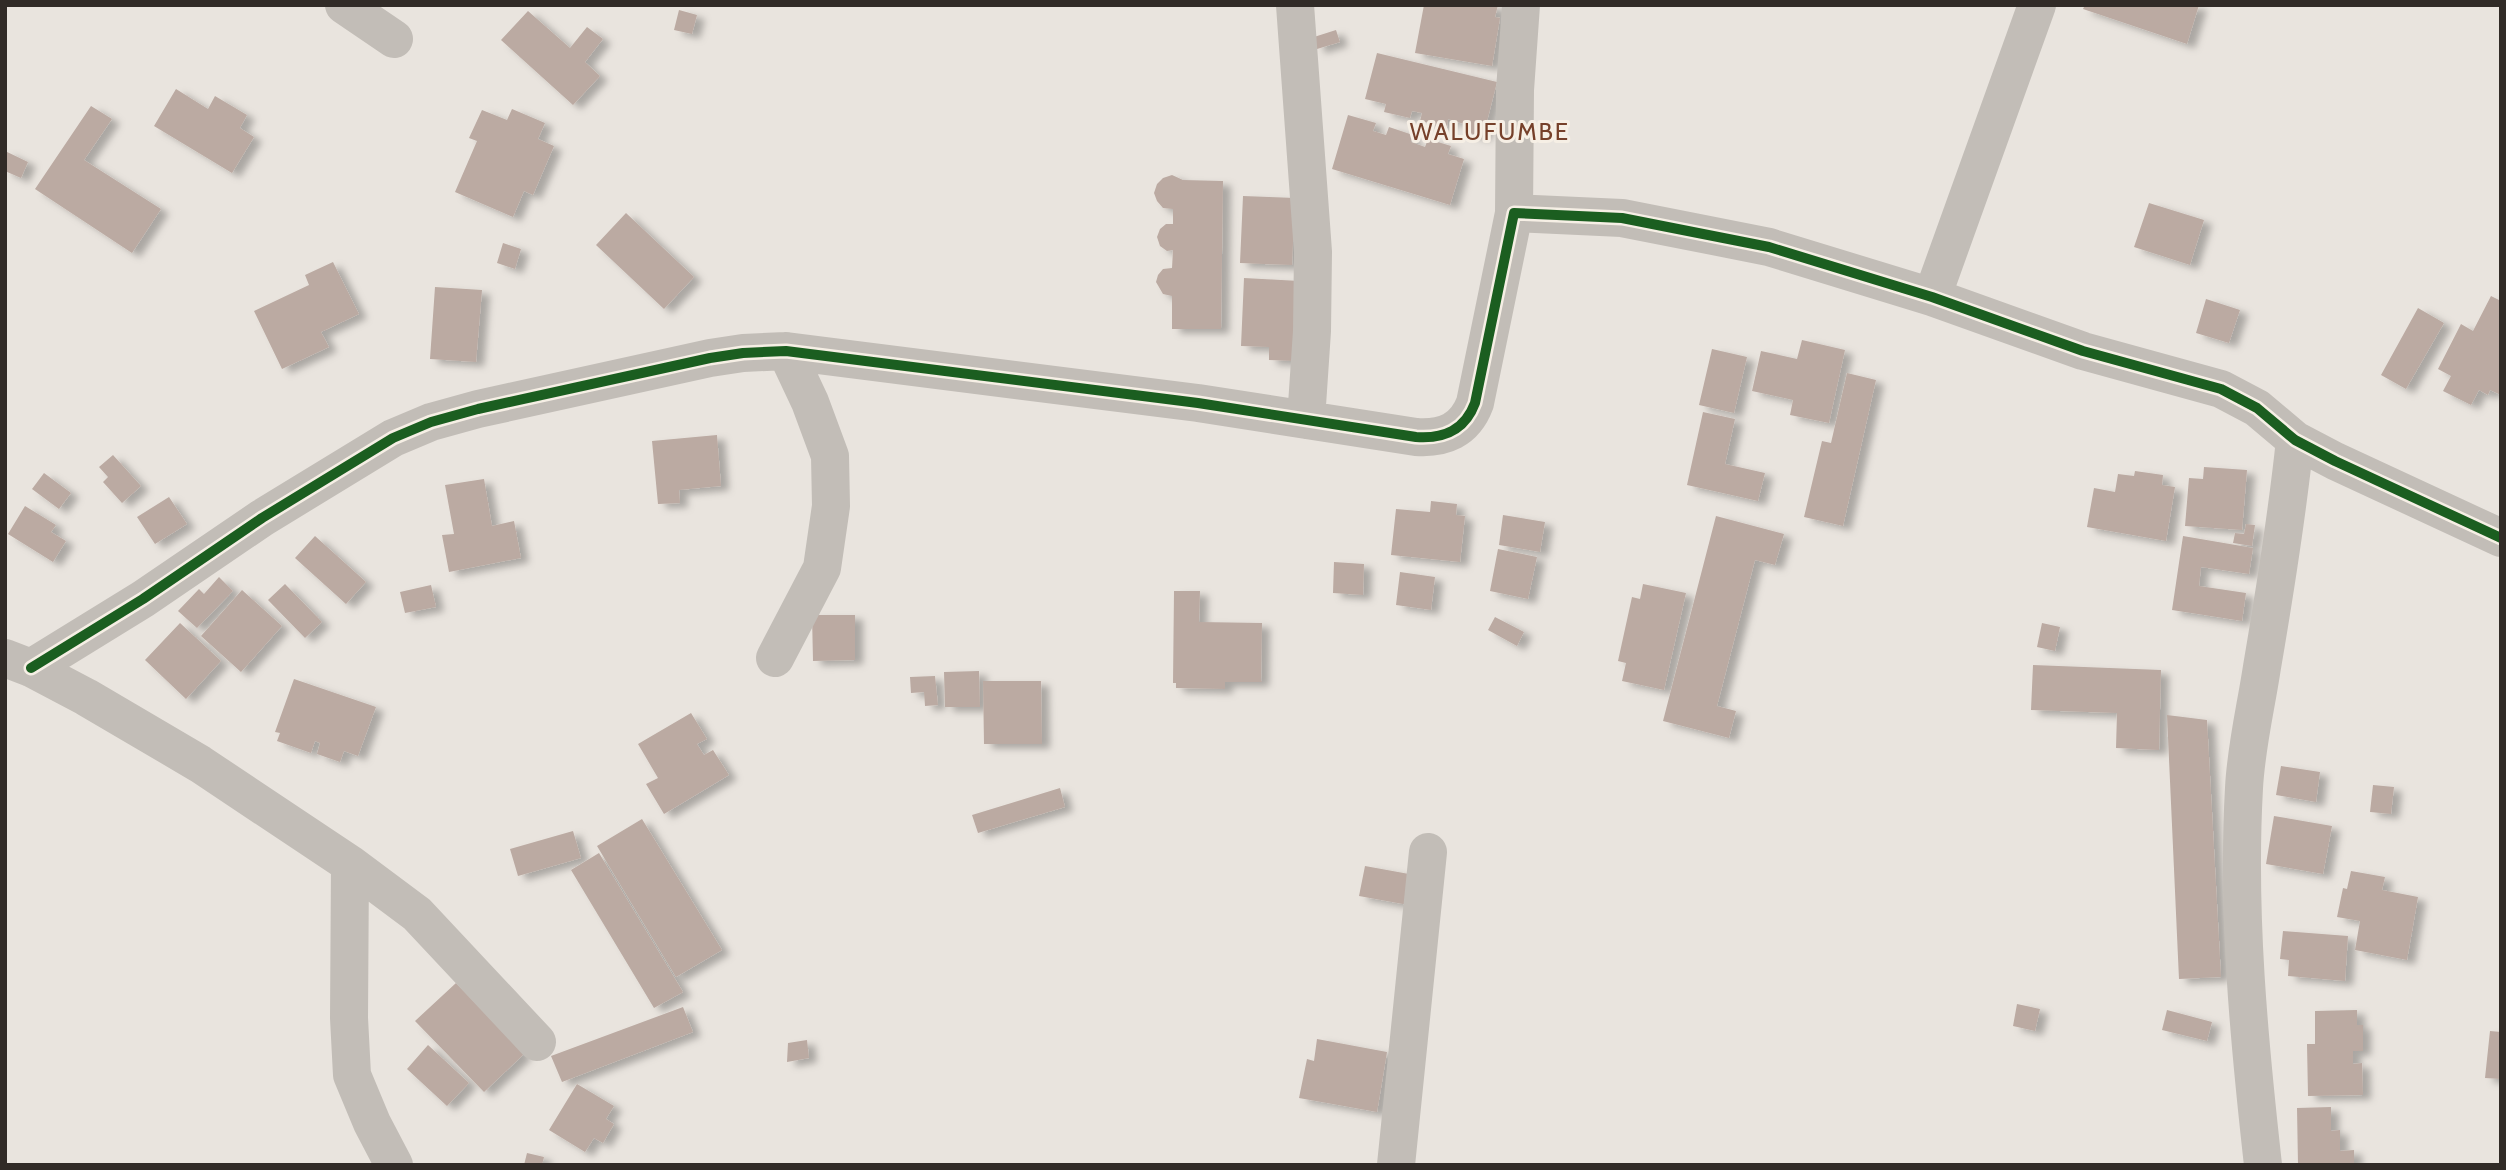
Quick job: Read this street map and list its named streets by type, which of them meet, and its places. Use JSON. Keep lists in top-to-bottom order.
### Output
{
  "districts": ["WALUFUMBE"]
}
